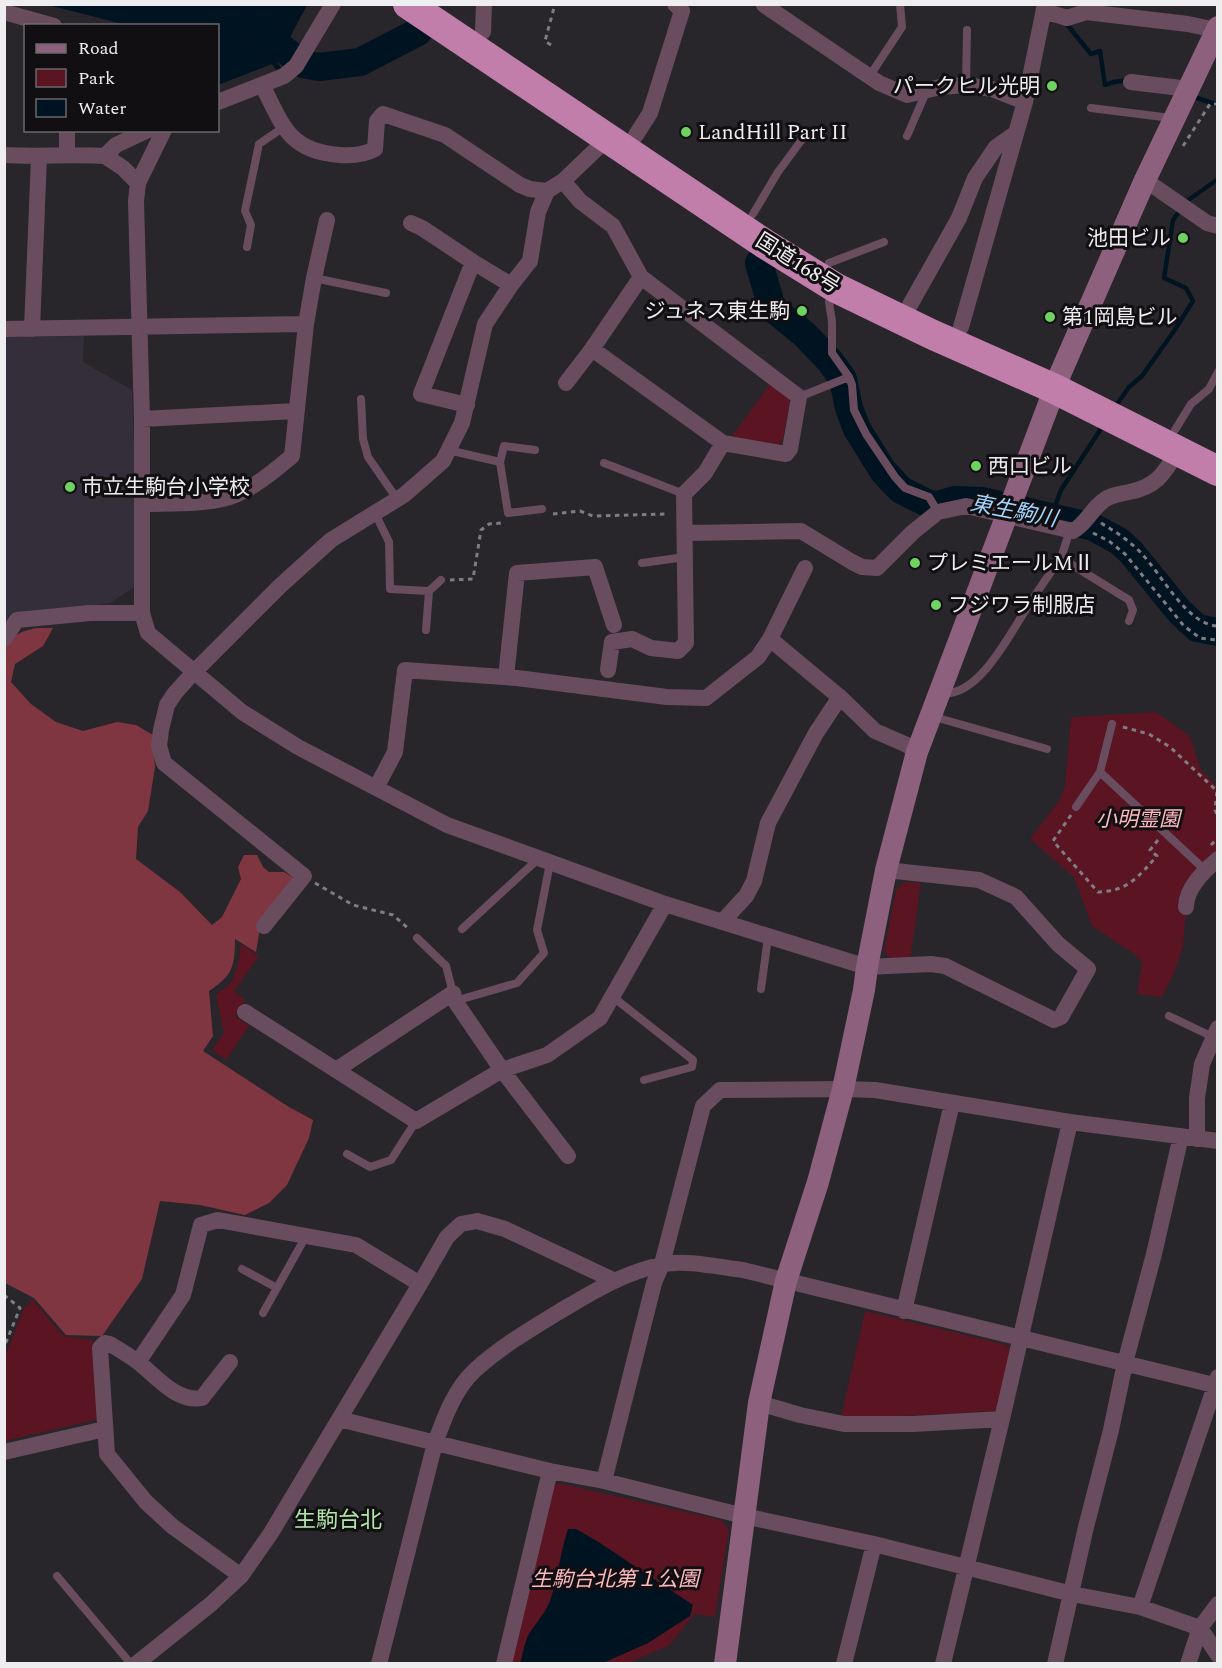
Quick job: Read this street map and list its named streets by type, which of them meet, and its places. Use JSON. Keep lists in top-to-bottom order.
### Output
{
  "streets": {
    "highway": ["国道168号"]
  },
  "districts": ["生駒台北"],
  "water": ["東生駒川"],
  "parks": ["小明霊園", "生駒台北第１公園"],
  "places": [
    "パークヒル光明",
    "LandHill Part II",
    "池田ビル",
    "ジュネス東生駒",
    "第1岡島ビル",
    "西口ビル",
    "市立生駒台小学校",
    "プレミエールMⅡ",
    "フジワラ制服店"
  ],
  "legend": ["Road", "Park", "Water"]
}
